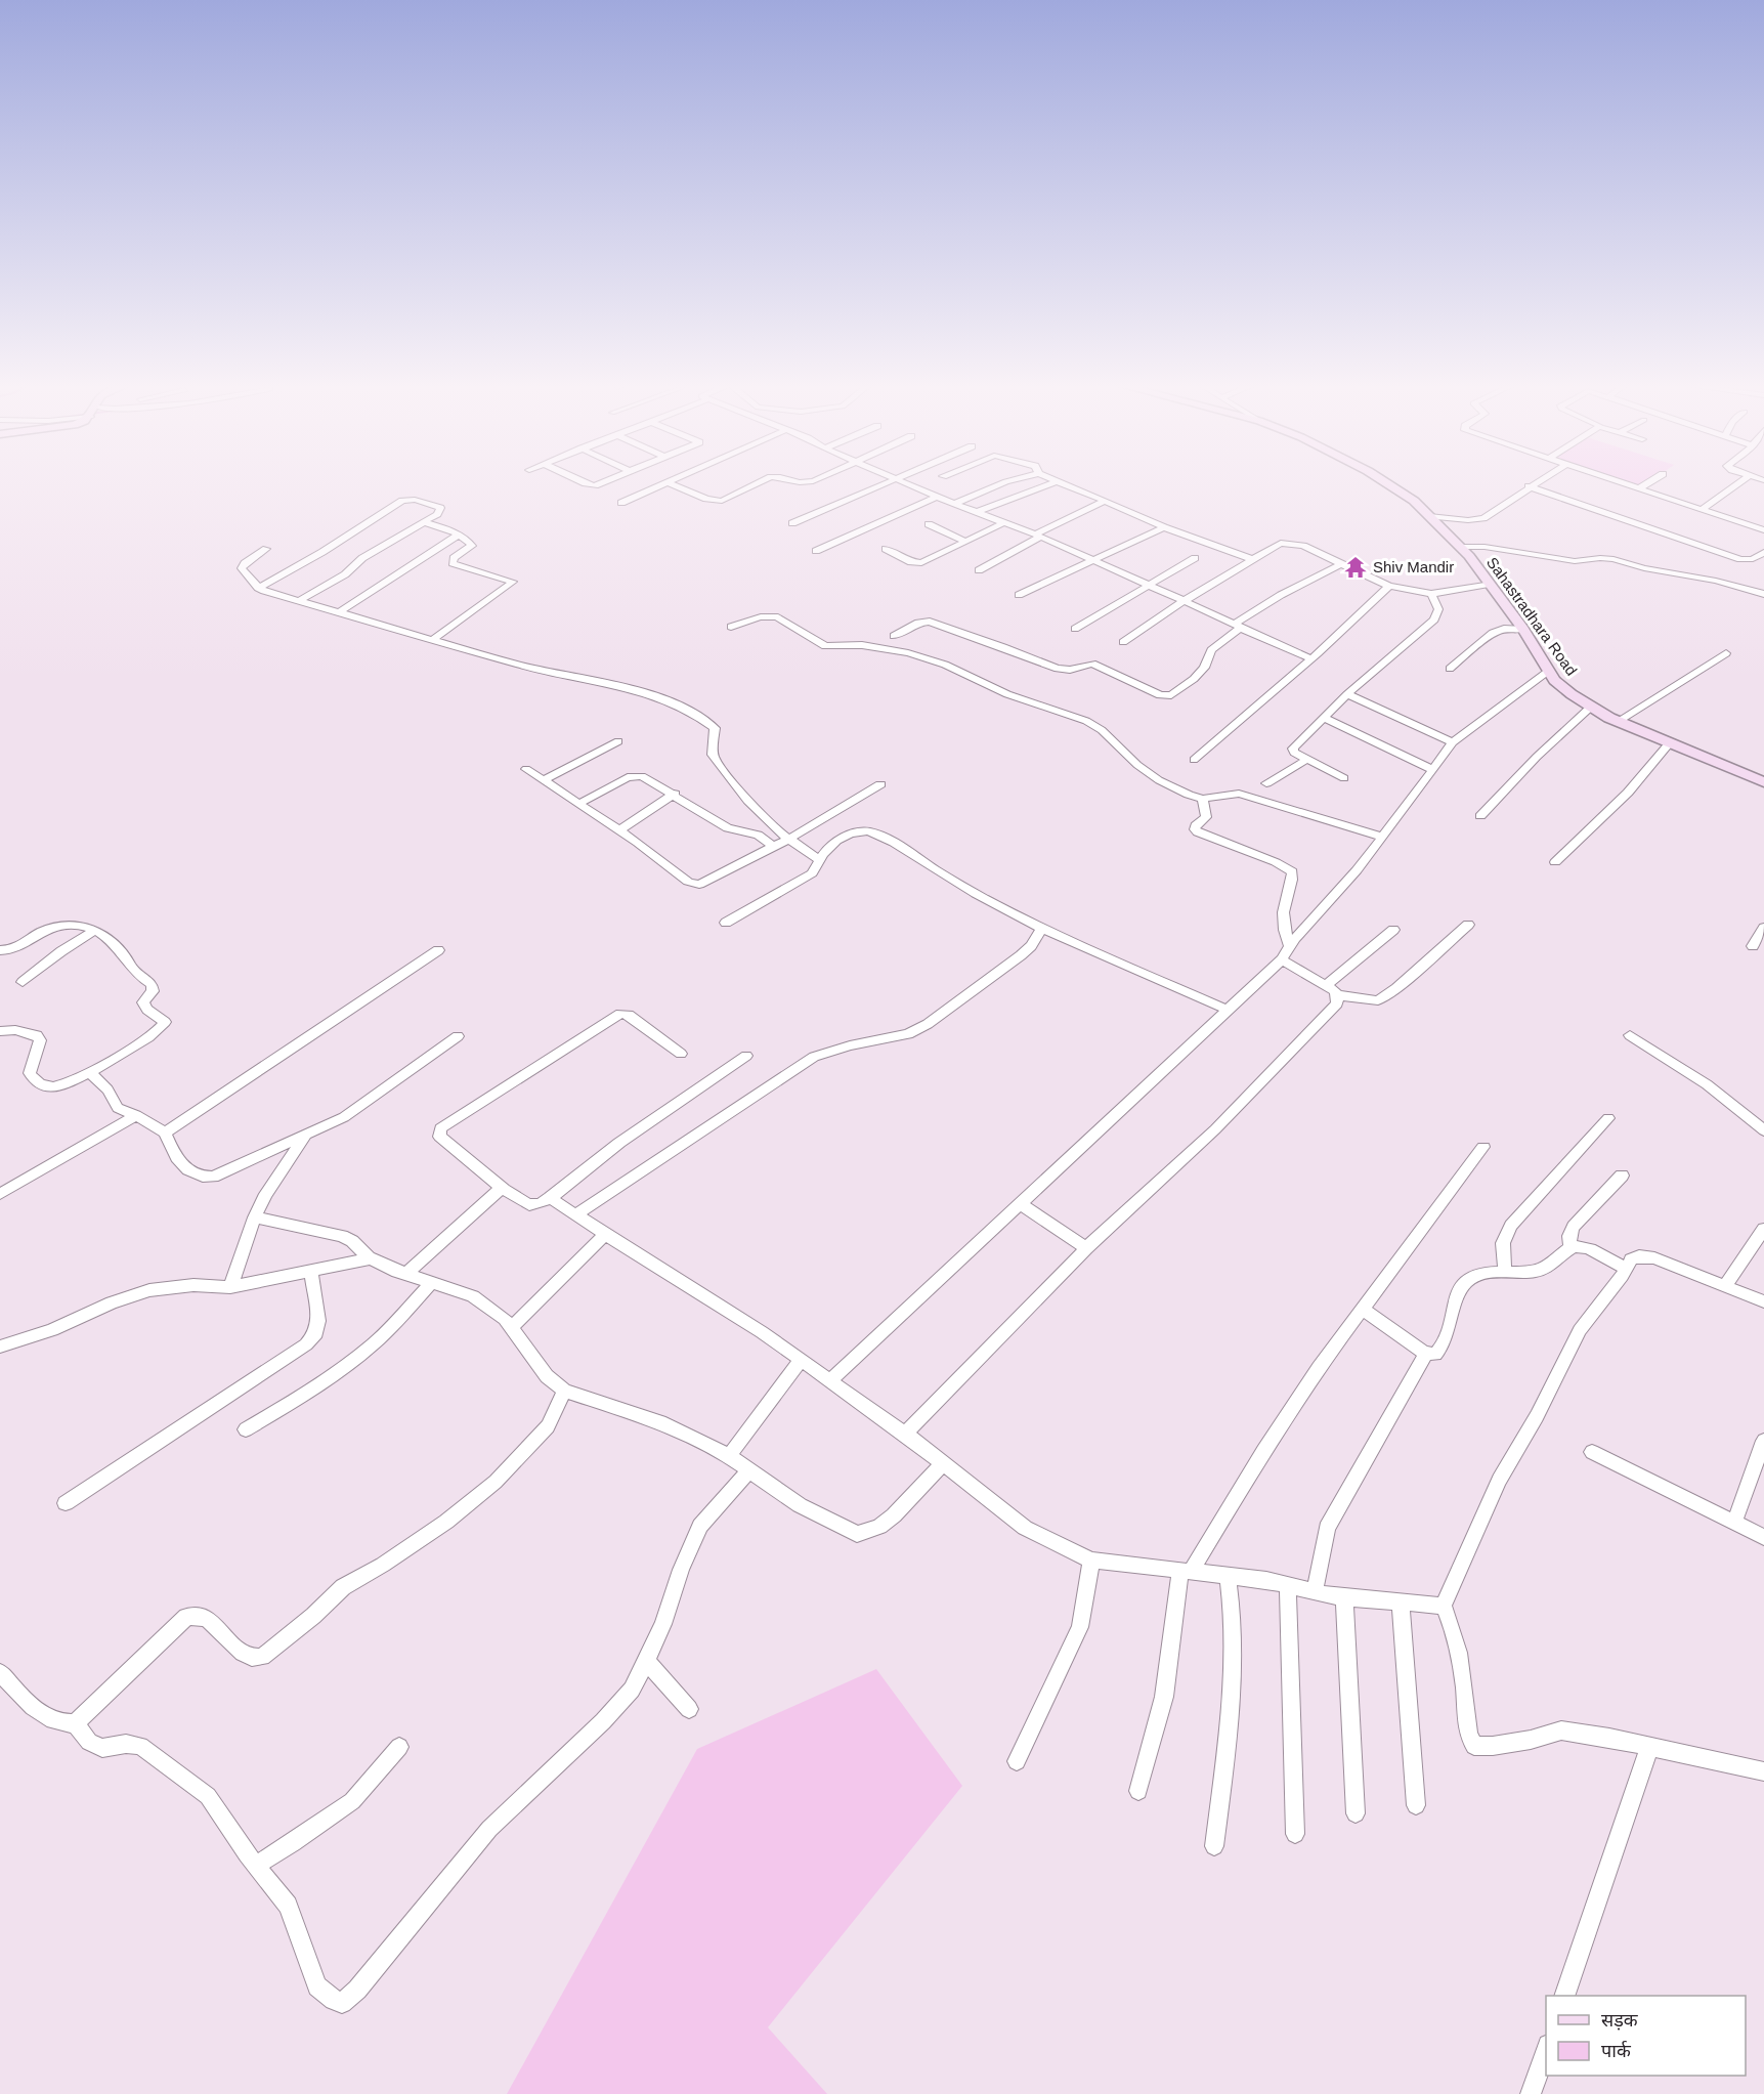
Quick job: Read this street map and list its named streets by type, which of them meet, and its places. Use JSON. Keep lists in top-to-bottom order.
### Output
{
  "streets": {
    "main road": ["Sahastradhara Road"]
  },
  "places": {
    "temple": ["Shiv Mandir"]
  },
  "legend": ["सड़क", "पार्क"]
}
